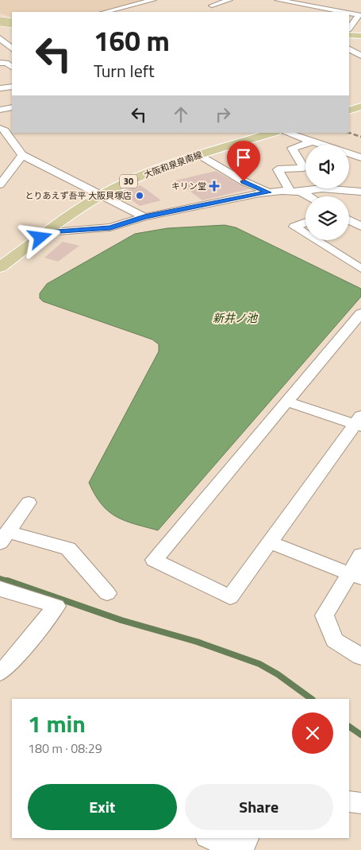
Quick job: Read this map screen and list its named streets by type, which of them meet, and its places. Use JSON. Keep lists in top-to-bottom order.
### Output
{
  "streets": {
    "main road": ["大阪和泉泉南線", "30"]
  },
  "water": ["新井ノ池"],
  "places": {
    "health": ["キリン堂"],
    "other": ["とりあえず吾平 大阪貝塚店"]
  },
  "page": {
    "turn": ["160 m", "Turn left"],
    "heading": ["1 min", "180 m · 08:29"],
    "buttons": ["Exit", "Share"]
  }
}
